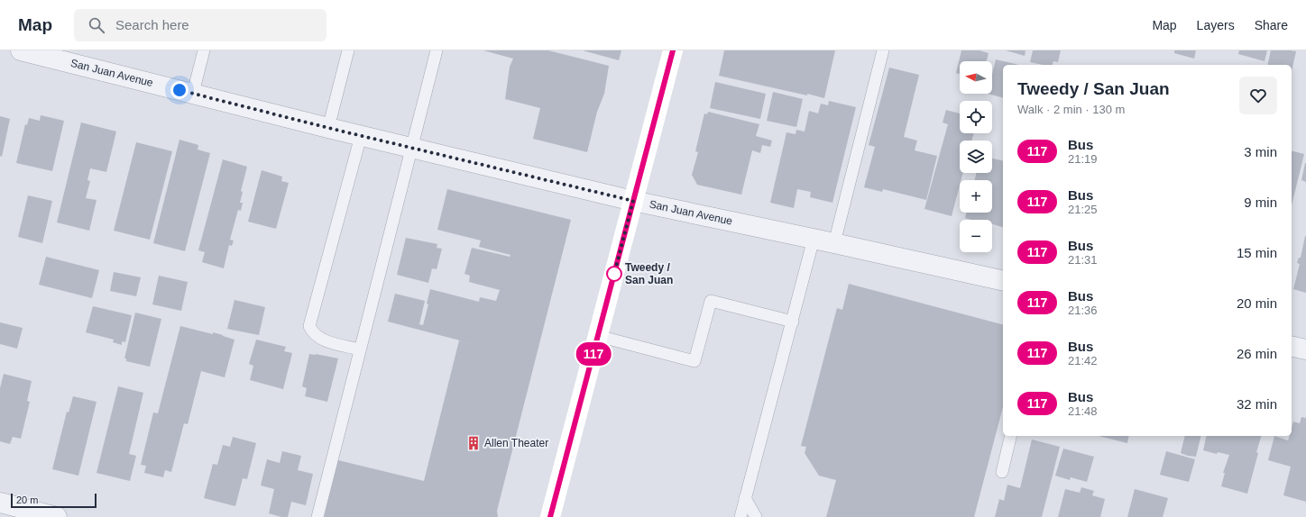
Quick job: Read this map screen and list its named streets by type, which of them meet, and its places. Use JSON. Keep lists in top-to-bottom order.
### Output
{
  "streets": {
    "street": ["San Juan Avenue"]
  },
  "places": {
    "other": ["Tweedy / San Juan"],
    "building": ["Allen Theater"]
  },
  "lines": ["bus line 117"],
  "scale_bar": "20 m",
  "north": "left",
  "page": {
    "header": "Map",
    "search": "Search here",
    "nav": ["Map", "Layers", "Share"],
    "on_map": "117",
    "map_buttons": ["+", "−"],
    "heading": ["Tweedy / San Juan", "Walk · 2 min · 130 m"],
    "list": [
      {
        "mark": "117",
        "name": "Bus",
        "note": "21:19",
        "value": "3 min"
      },
      {
        "mark": "117",
        "name": "Bus",
        "note": "21:25",
        "value": "9 min"
      },
      {
        "mark": "117",
        "name": "Bus",
        "note": "21:31",
        "value": "15 min"
      },
      {
        "mark": "117",
        "name": "Bus",
        "note": "21:36",
        "value": "20 min"
      },
      {
        "mark": "117",
        "name": "Bus",
        "note": "21:42",
        "value": "26 min"
      },
      {
        "mark": "117",
        "name": "Bus",
        "note": "21:48",
        "value": "32 min"
      }
    ],
    "scale": "20 m"
  }
}
